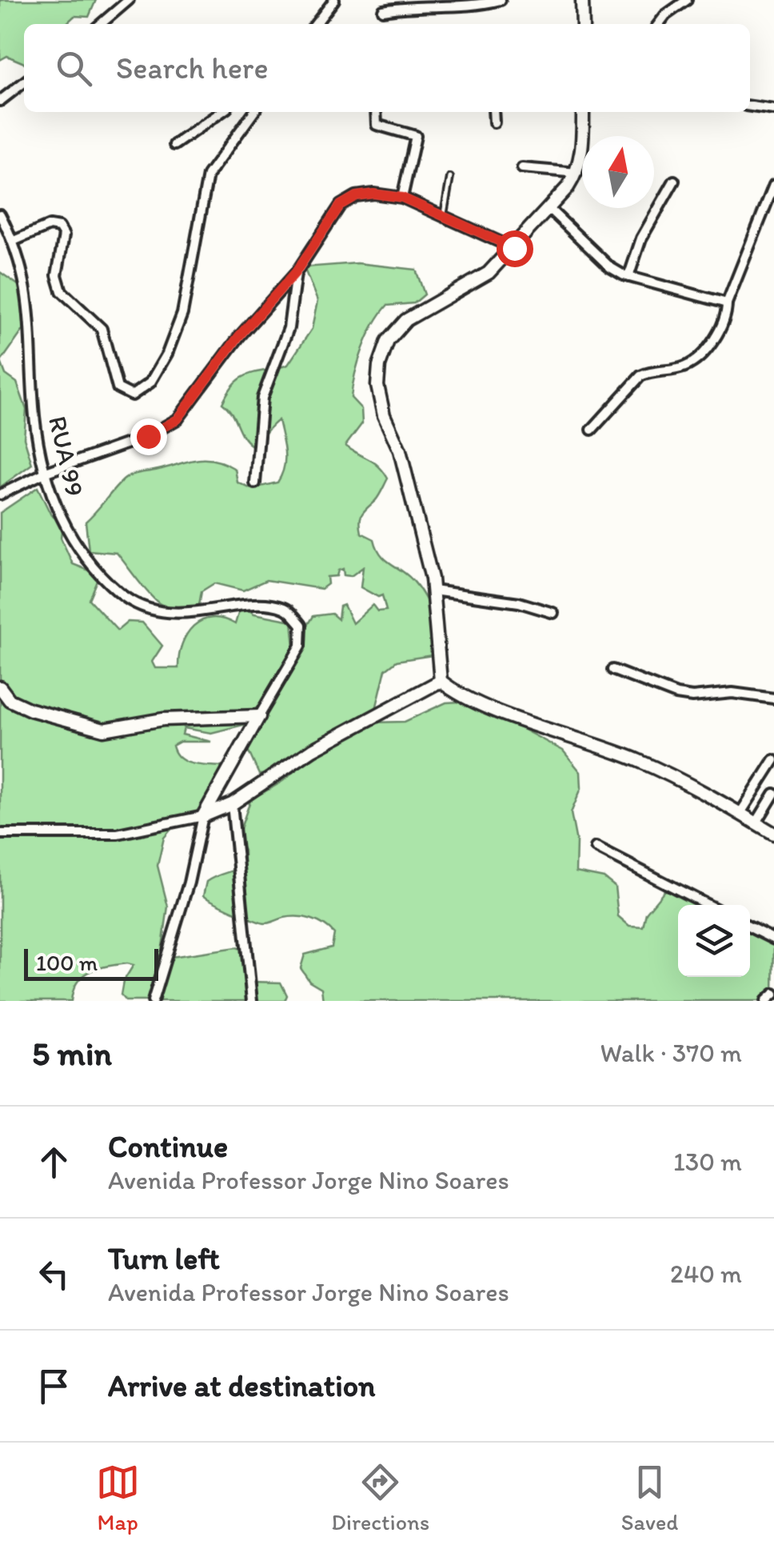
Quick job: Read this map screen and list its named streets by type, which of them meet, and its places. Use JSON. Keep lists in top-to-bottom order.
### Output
{
  "streets": {
    "street": ["RUA 99"]
  },
  "scale_bar": "100 m",
  "north": "top",
  "page": {
    "search": "Search here",
    "scale": "100 m",
    "heading": ["5 min", "Walk · 370 m"],
    "list": [
      ["Continue", "Avenida Professor Jorge Nino Soares", "130 m"],
      ["Turn left", "Avenida Professor Jorge Nino Soares", "240 m"],
      "Arrive at destination"
    ],
    "nav": ["Map", "Directions", "Saved"]
  }
}
